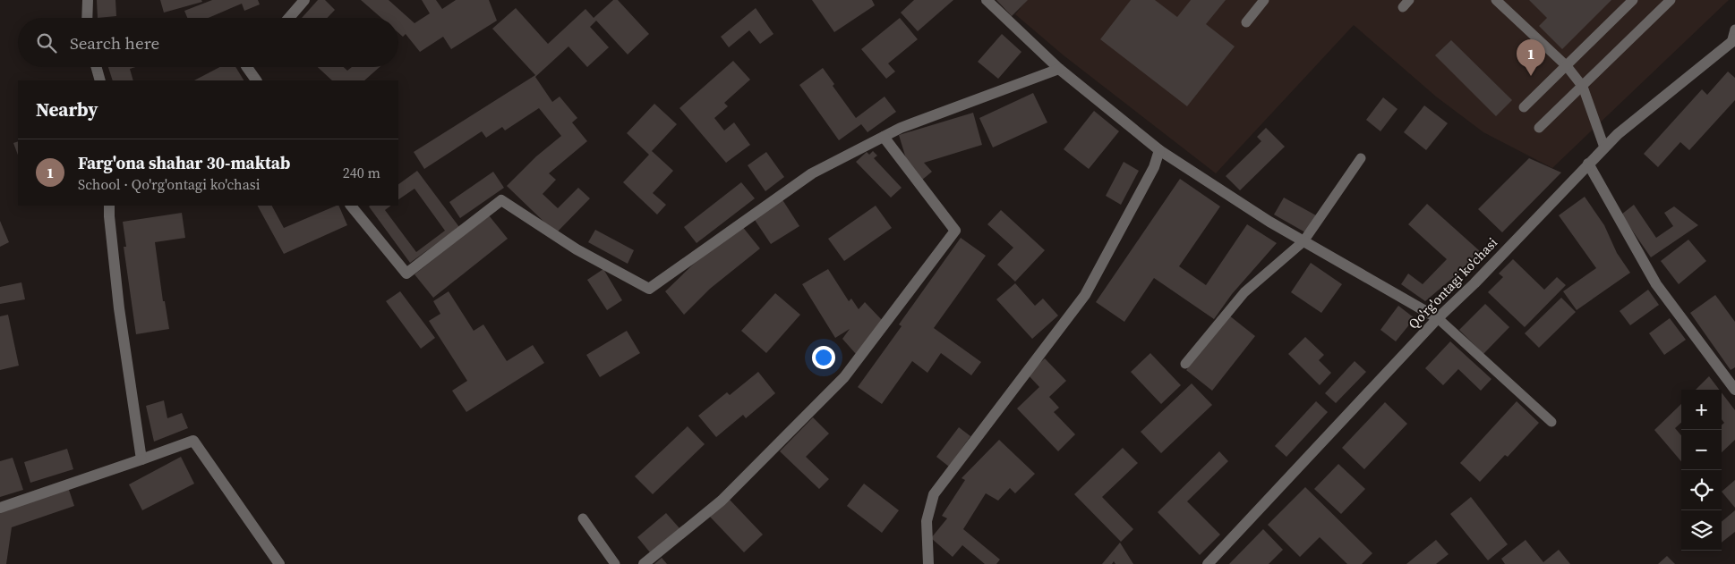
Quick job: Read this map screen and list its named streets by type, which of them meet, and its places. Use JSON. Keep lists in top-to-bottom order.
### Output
{
  "streets": {
    "street": ["Qo'rg'ontagi ko'chasi"]
  },
  "page": {
    "search": "Search here",
    "pins": "1",
    "heading": "Nearby",
    "list": [
      {
        "mark": "1",
        "name": "Farg'ona shahar 30-maktab",
        "note": "School · Qo'rg'ontagi ko'chasi",
        "value": "240 m"
      }
    ],
    "map_buttons": ["+", "−"]
  }
}
